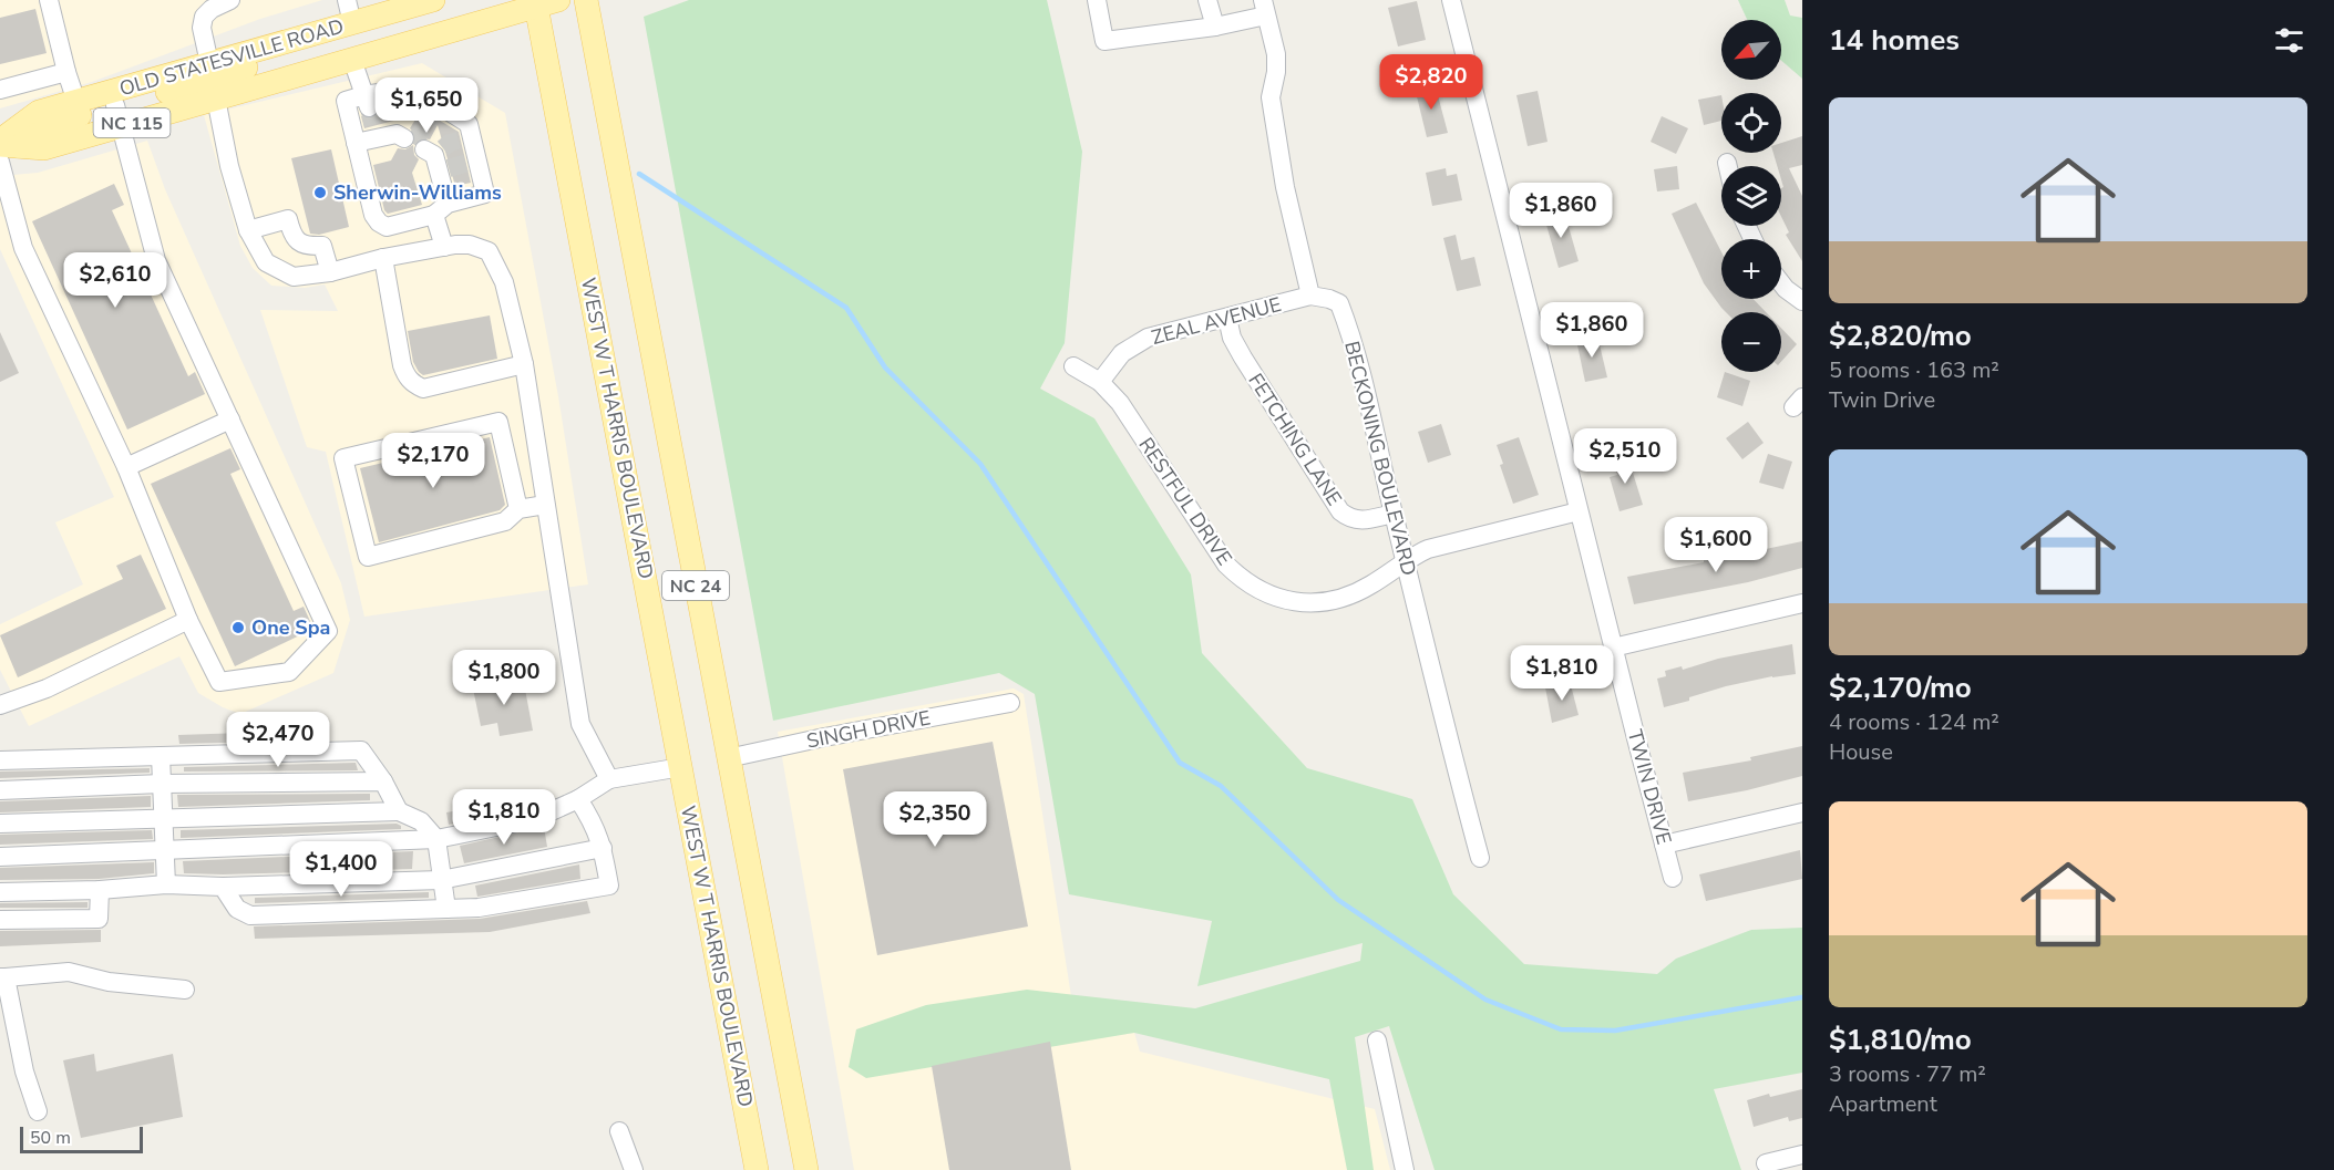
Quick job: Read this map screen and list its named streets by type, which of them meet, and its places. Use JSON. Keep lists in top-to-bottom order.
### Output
{
  "streets": {
    "main road": [
      "OLD STATESVILLE ROAD",
      "NC 115",
      "WEST W T HARRIS BOULEVARD",
      "NC 24"
    ],
    "street": [
      "ZEAL AVENUE",
      "FETCHING LANE",
      "BECKONING BOULEVARD",
      "RESTFUL DRIVE",
      "SINGH DRIVE",
      "TWIN DRIVE"
    ]
  },
  "crossings": [
    ["OLD STATESVILLE ROAD", "WEST W T HARRIS BOULEVARD"],
    ["ZEAL AVENUE", "FETCHING LANE"],
    ["ZEAL AVENUE", "BECKONING BOULEVARD"],
    ["ZEAL AVENUE", "RESTFUL DRIVE"],
    ["FETCHING LANE", "BECKONING BOULEVARD"],
    ["BECKONING BOULEVARD", "RESTFUL DRIVE"],
    ["RESTFUL DRIVE", "TWIN DRIVE"],
    ["NC 24", "SINGH DRIVE"]
  ],
  "places": ["Sherwin-Williams", "One Spa"],
  "scale_bar": "50 m",
  "north": "bottom left",
  "page": {
    "heading": "14 homes",
    "map_buttons": ["+", "−"],
    "price": [
      "$2,820",
      "$1,650",
      "$1,860",
      "$2,610",
      "$1,860",
      "$2,510",
      "$2,170",
      "$1,600",
      "$1,810",
      "$1,800",
      "$2,470",
      "$1,810",
      "$2,350",
      "$1,400"
    ],
    "list": [
      {
        "name": "$2,820/mo",
        "note": "5 rooms · 163 m² · Twin Drive"
      },
      {
        "name": "$2,170/mo",
        "note": "4 rooms · 124 m² · House"
      },
      {
        "name": "$1,810/mo",
        "note": "3 rooms · 77 m² · Apartment"
      }
    ],
    "scale": "50 m"
  }
}
